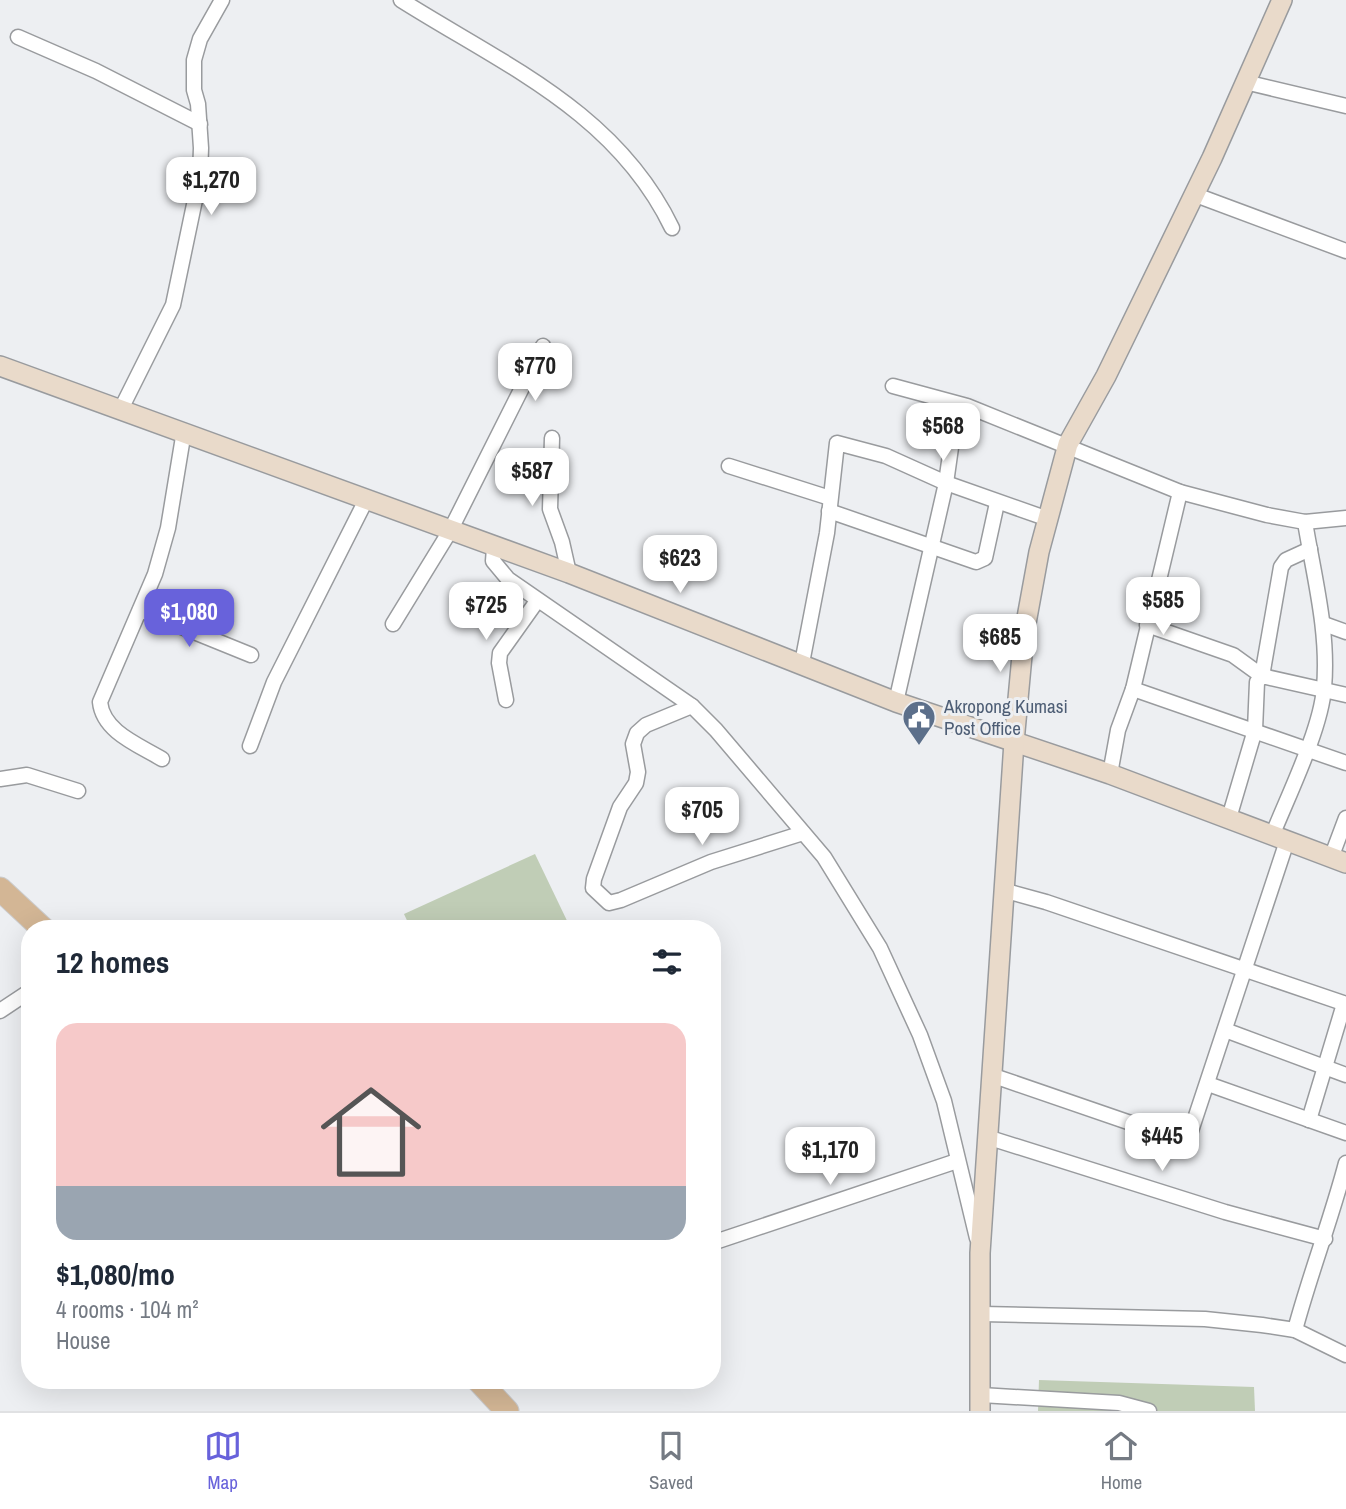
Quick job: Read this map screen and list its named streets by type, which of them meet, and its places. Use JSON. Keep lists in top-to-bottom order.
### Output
{
  "places": {
    "public building": ["Akropong Kumasi Post Office"]
  },
  "page": {
    "price": [
      "$1,270",
      "$770",
      "$568",
      "$587",
      "$623",
      "$585",
      "$725",
      "$1,080",
      "$685",
      "$705",
      "$445",
      "$1,170"
    ],
    "heading": "12 homes",
    "list": [
      {
        "name": "$1,080/mo",
        "note": "4 rooms · 104 m² · House"
      }
    ],
    "tabs": ["Map", "Saved", "Home"]
  }
}
